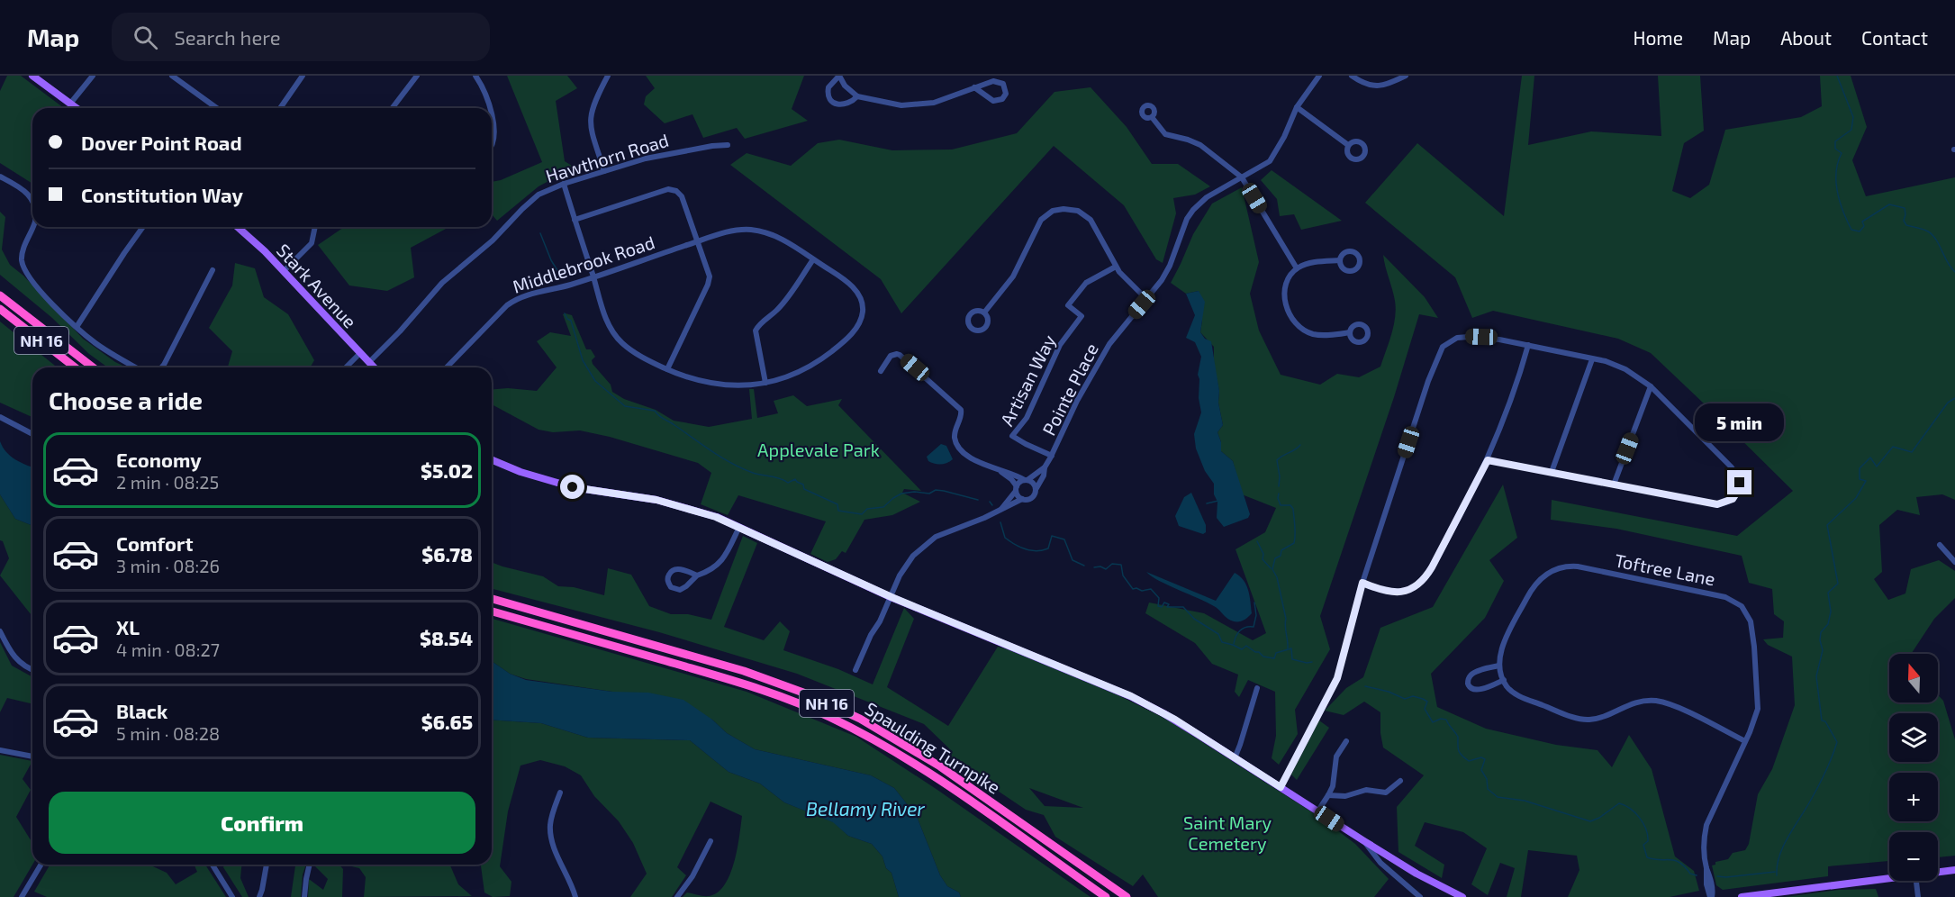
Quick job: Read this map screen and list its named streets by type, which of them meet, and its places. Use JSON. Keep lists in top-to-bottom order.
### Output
{
  "streets": {
    "highway": ["NH 16", "Spaulding Turnpike"],
    "main road": ["Stark Avenue"],
    "street": [
      "Hawthorn Road",
      "Middlebrook Road",
      "Artisan Way",
      "Pointe Place",
      "Toftree Lane"
    ]
  },
  "crossings": [
    ["Hawthorn Road", "Stark Avenue"],
    ["Artisan Way", "Pointe Place"]
  ],
  "water": ["Bellamy River"],
  "parks": ["Applevale Park", "Saint Mary Cemetery"],
  "north": "top",
  "page": {
    "header": "Map",
    "search": "Search here",
    "nav": [
      "Home",
      "Map",
      "About",
      "Contact"
    ],
    "banner": ["Dover Point Road", "Constitution Way"],
    "heading": "Choose a ride",
    "bubble": "5 min",
    "list": [
      {
        "name": "Economy",
        "note": "2 min · 08:25",
        "value": "$5.02"
      },
      {
        "name": "Comfort",
        "note": "3 min · 08:26",
        "value": "$6.78"
      },
      {
        "name": "XL",
        "note": "4 min · 08:27",
        "value": "$8.54"
      },
      {
        "name": "Black",
        "note": "5 min · 08:28",
        "value": "$6.65"
      }
    ],
    "map_buttons": ["+", "−"],
    "buttons": "Confirm"
  }
}
